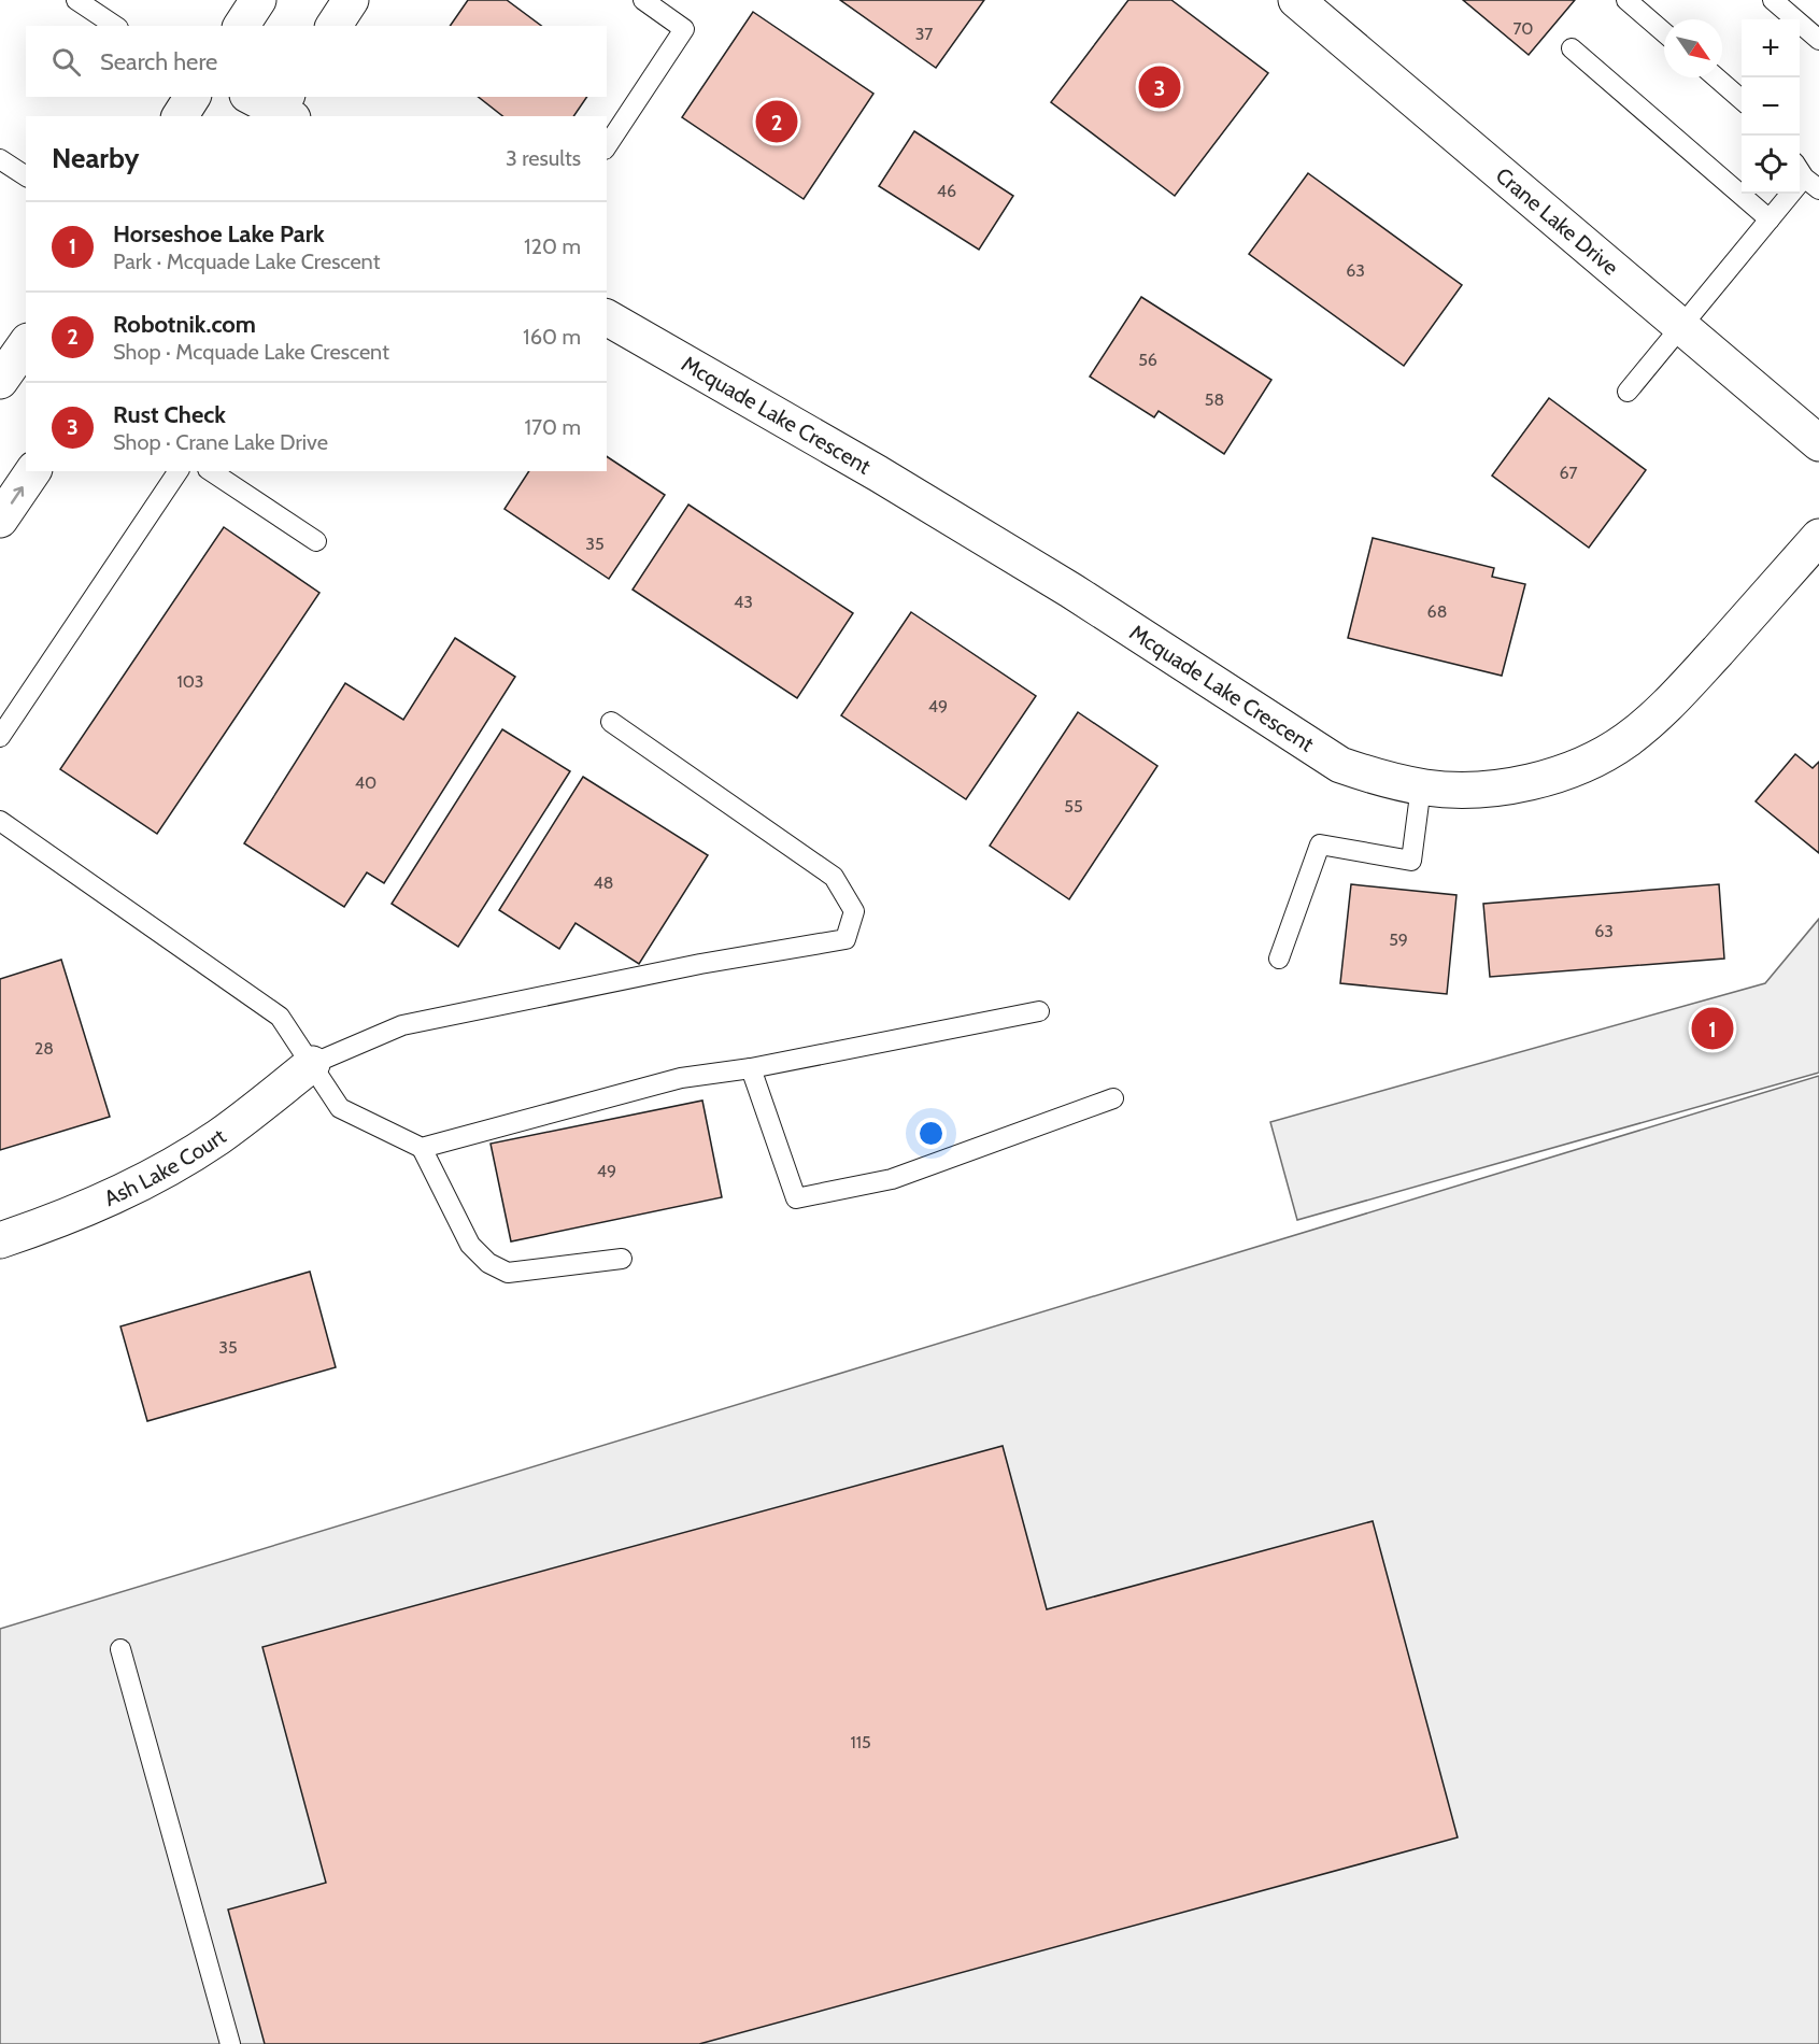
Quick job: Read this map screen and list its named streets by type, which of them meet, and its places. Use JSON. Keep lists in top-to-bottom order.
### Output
{
  "streets": {
    "street": ["Crane Lake Drive", "Mcquade Lake Crescent", "Ash Lake Court"]
  },
  "house_numbers": [
    "70",
    "37",
    "46",
    "63",
    "56",
    "58",
    "67",
    "35",
    "43",
    "68",
    "103",
    "49",
    "40",
    "55",
    "48",
    "63",
    "59",
    "28",
    "49",
    "35",
    "115"
  ],
  "north": "bottom right",
  "page": {
    "map_buttons": ["+", "−"],
    "search": "Search here",
    "pins": ["3", "2", "1"],
    "heading": ["Nearby", "3 results"],
    "list": [
      {
        "mark": "1",
        "name": "Horseshoe Lake Park",
        "note": "Park · Mcquade Lake Crescent",
        "value": "120 m"
      },
      {
        "mark": "2",
        "name": "Robotnik.com",
        "note": "Shop · Mcquade Lake Crescent",
        "value": "160 m"
      },
      {
        "mark": "3",
        "name": "Rust Check",
        "note": "Shop · Crane Lake Drive",
        "value": "170 m"
      }
    ]
  }
}
